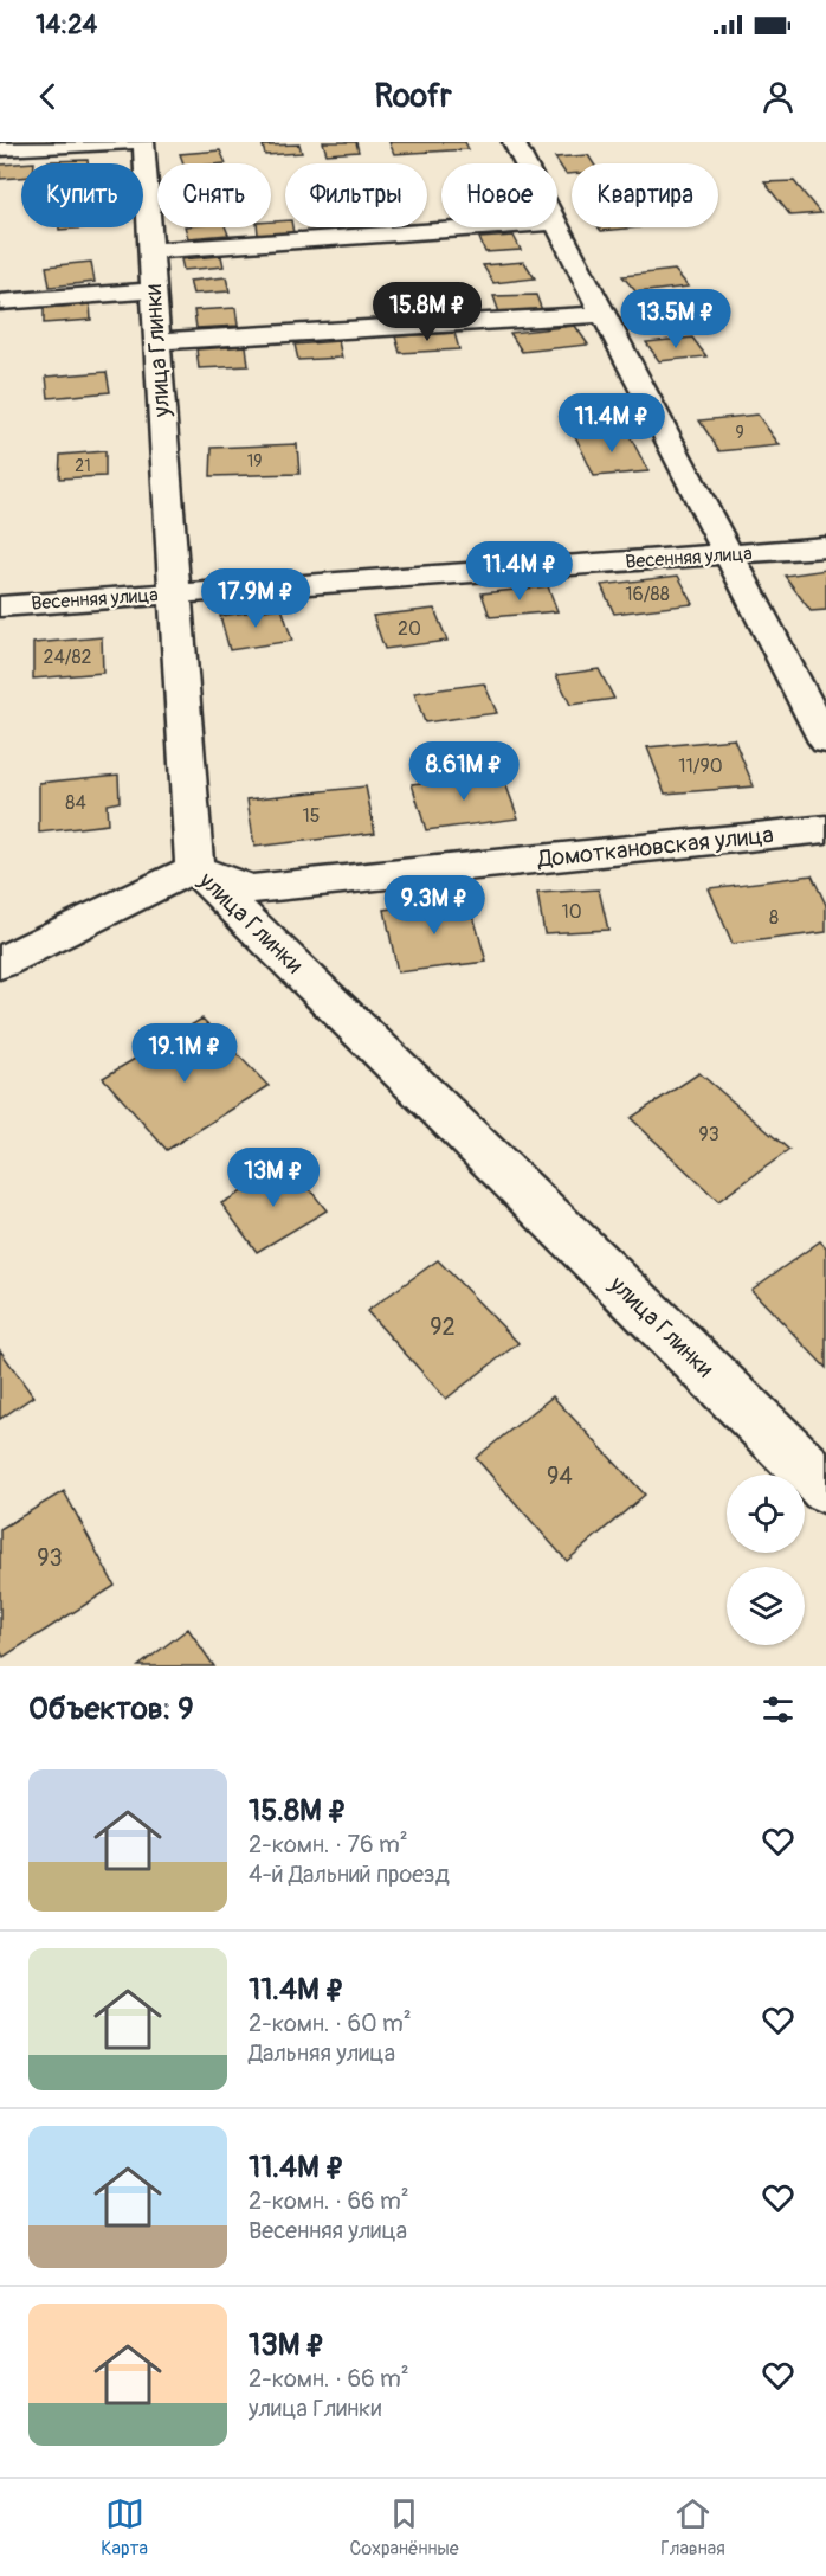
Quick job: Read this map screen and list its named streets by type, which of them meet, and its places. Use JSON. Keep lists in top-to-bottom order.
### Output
{
  "streets": {
    "street": ["улица Глинки", "Весенняя улица", "Домоткановская улица"]
  },
  "crossings": [
    ["улица Глинки", "Весенняя улица"],
    ["улица Глинки", "Домоткановская улица"]
  ],
  "house_numbers": [
    "9",
    "19",
    "21",
    "16/88",
    "20",
    "24/82",
    "11/90",
    "84",
    "15",
    "10",
    "8",
    "93",
    "92",
    "94",
    "93"
  ],
  "page": {
    "status": "14:24",
    "header": "Roofr",
    "chip": [
      "Купить",
      "Снять",
      "Фильтры",
      "Новое",
      "Квартира"
    ],
    "price": [
      "15.8M ₽",
      "13.5M ₽",
      "11.4M ₽",
      "11.4M ₽",
      "17.9M ₽",
      "8.61M ₽",
      "9.3M ₽",
      "19.1M ₽",
      "13M ₽"
    ],
    "heading": "Объектов: 9",
    "list": [
      {
        "name": "15.8M ₽",
        "note": "2-комн. · 76 m² · 4-й Дальний проезд"
      },
      {
        "name": "11.4M ₽",
        "note": "2-комн. · 60 m² · Дальняя улица"
      },
      {
        "name": "11.4M ₽",
        "note": "2-комн. · 66 m² · Весенняя улица"
      },
      {
        "name": "13M ₽",
        "note": "2-комн. · 66 m² · улица Глинки"
      }
    ],
    "tabs": ["Карта", "Сохранённые", "Главная"]
  }
}
